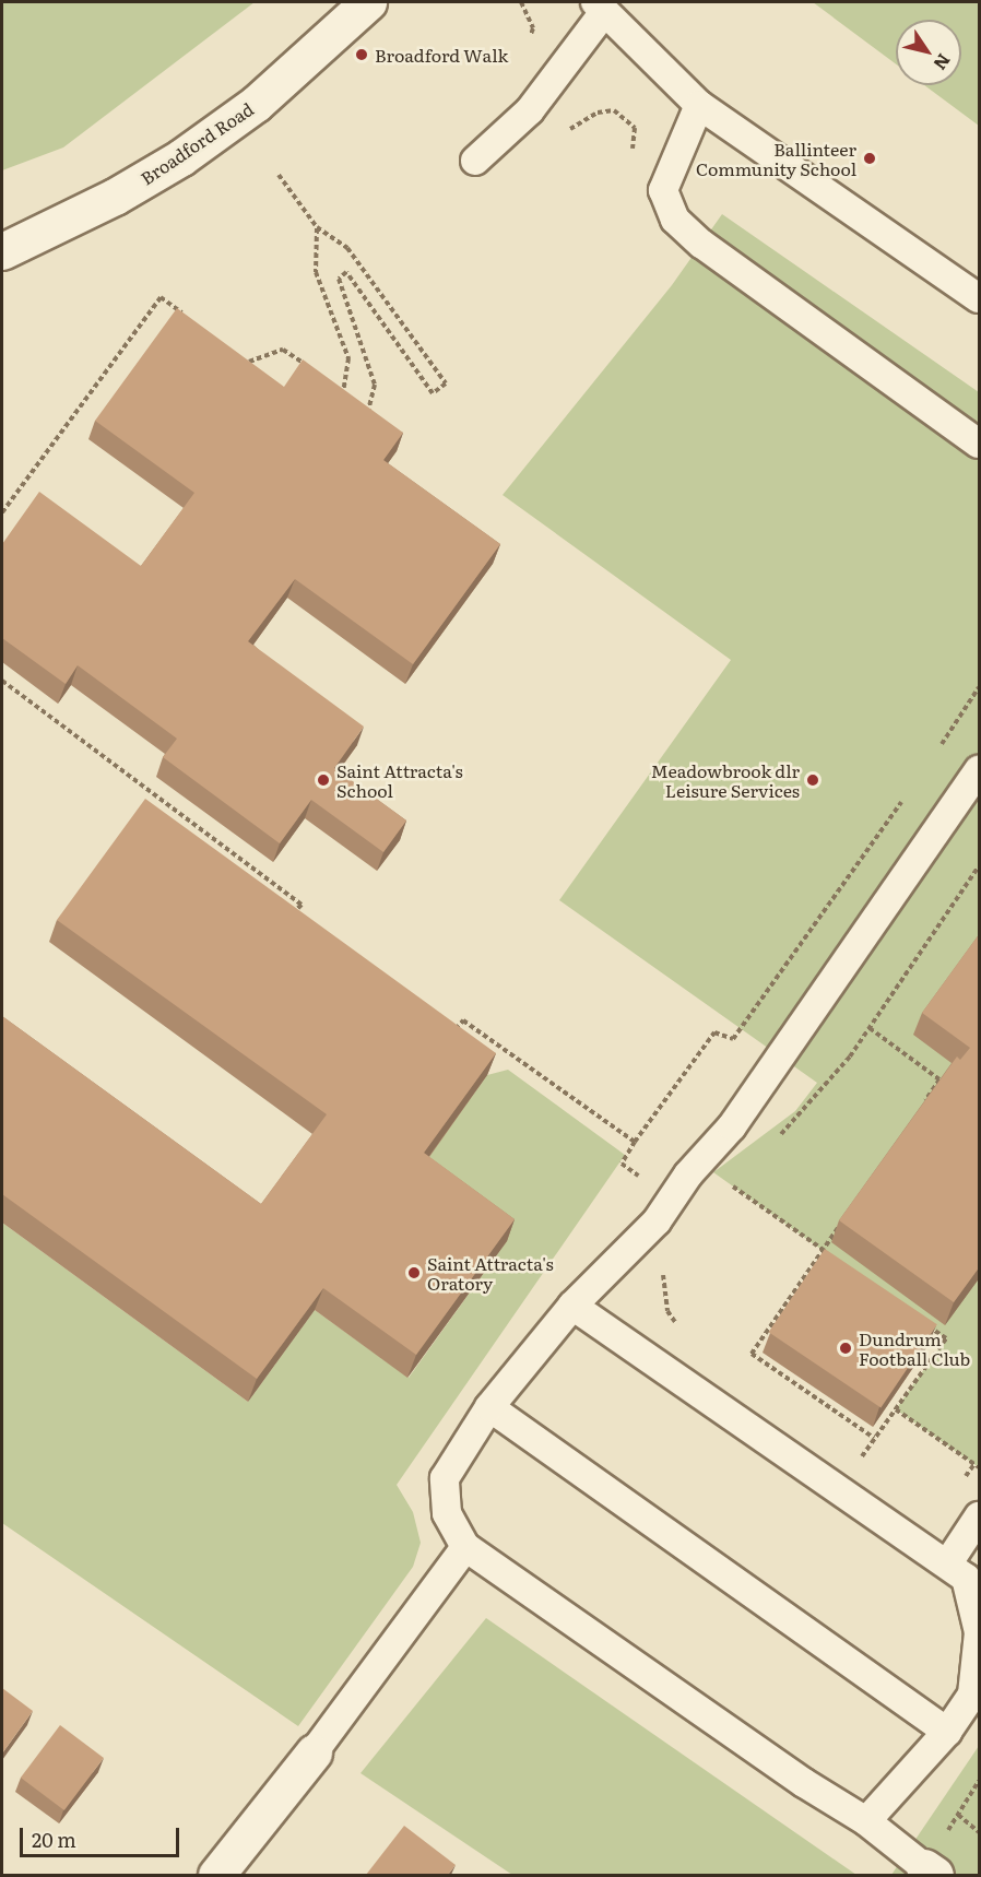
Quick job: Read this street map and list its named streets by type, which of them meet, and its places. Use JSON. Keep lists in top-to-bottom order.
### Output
{
  "streets": {
    "street": ["Broadford Road"]
  },
  "places": [
    "Broadford Walk",
    "Ballinteer Community School",
    "Saint Attracta's School",
    "Meadowbrook dlr Leisure Services",
    "Saint Attracta's Oratory",
    "Dundrum Football Club"
  ],
  "scale_bar": "20 m",
  "north": "bottom right"
}
